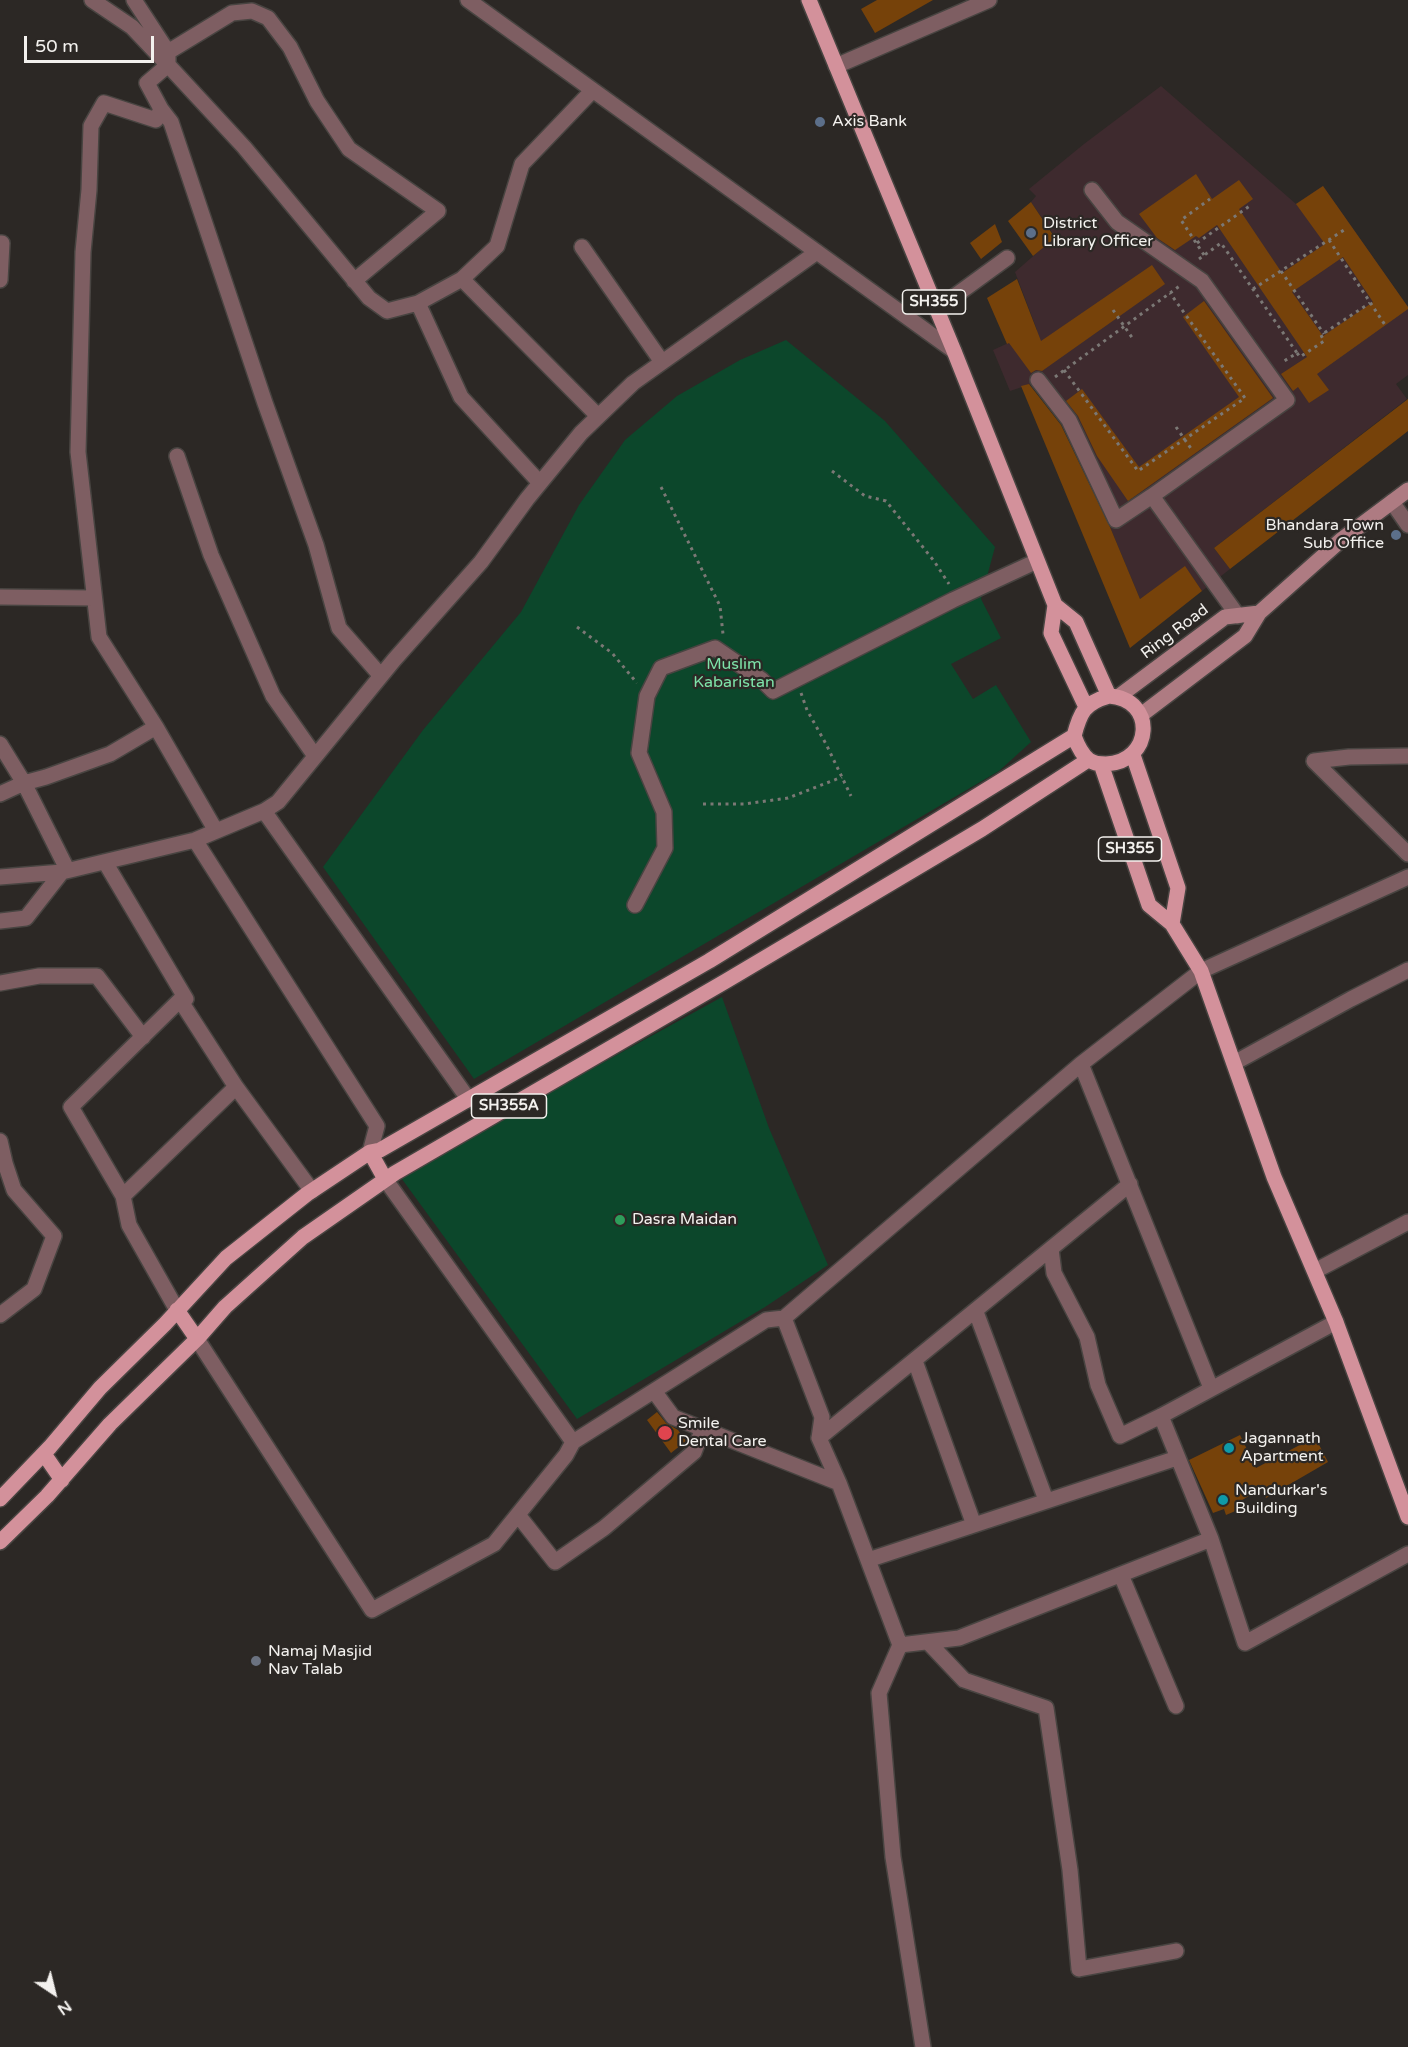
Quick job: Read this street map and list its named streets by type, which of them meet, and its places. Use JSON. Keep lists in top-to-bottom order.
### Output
{
  "streets": {
    "main road": ["SH355", "SH355A"],
    "street": ["Ring Road"]
  },
  "crossings": [
    ["SH355", "Ring Road"],
    ["SH355", "SH355A"],
    ["Ring Road", "SH355A"]
  ],
  "parks": ["Muslim Kabaristan"],
  "places": [
    "Axis Bank",
    "District Library Officer",
    "Bhandara Town Sub Office",
    "Dasra Maidan",
    "Smile Dental Care",
    "Jagannath Apartment",
    "Nandurkar's Building",
    "Namaj Masjid Nav Talab"
  ],
  "scale_bar": "50 m",
  "north": "bottom right"
}
